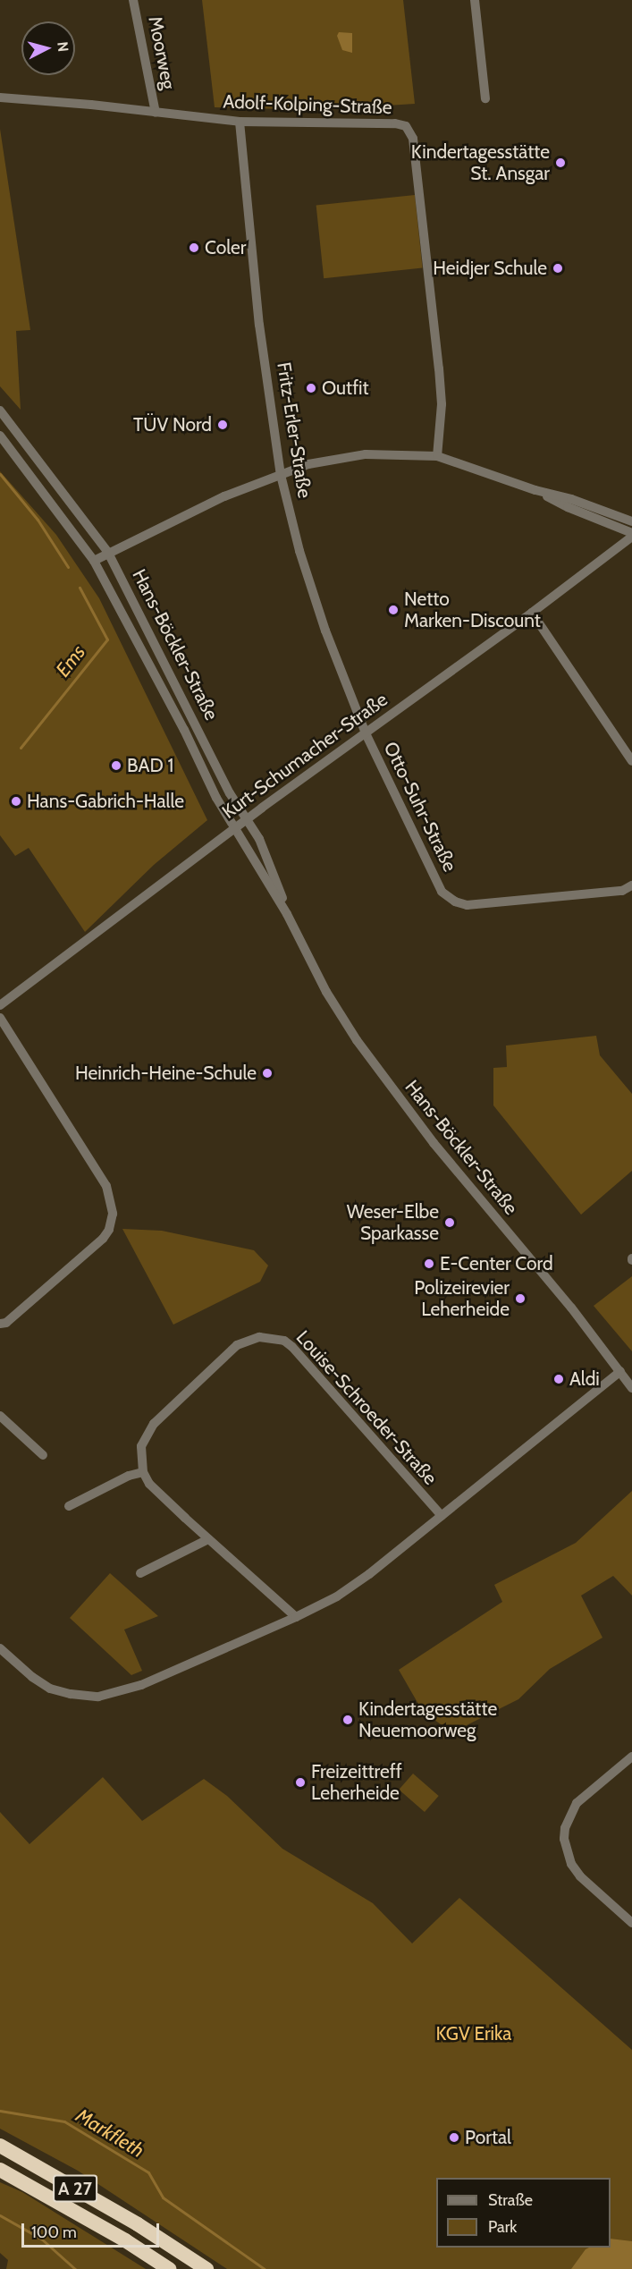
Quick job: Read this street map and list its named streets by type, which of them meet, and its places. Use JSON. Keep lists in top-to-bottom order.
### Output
{
  "streets": {
    "highway": ["A 27"],
    "street": [
      "Moorweg",
      "Adolf-Kolping-Straße",
      "Fritz-Erler-Straße",
      "Hans-Böckler-Straße",
      "Kurt-Schumacher-Straße",
      "Otto-Suhr-Straße",
      "Louise-Schroeder-Straße"
    ]
  },
  "crossings": [
    ["Moorweg", "Adolf-Kolping-Straße"],
    ["Adolf-Kolping-Straße", "Fritz-Erler-Straße"],
    ["Fritz-Erler-Straße", "Kurt-Schumacher-Straße"],
    ["Fritz-Erler-Straße", "Otto-Suhr-Straße"],
    ["Hans-Böckler-Straße", "Kurt-Schumacher-Straße"],
    ["Kurt-Schumacher-Straße", "Otto-Suhr-Straße"]
  ],
  "water": ["Ems", "Markfleth"],
  "parks": ["KGV Erika"],
  "places": [
    "Kindertagesstätte St. Ansgar",
    "Coler",
    "Heidjer Schule",
    "Outfit",
    "TÜV Nord",
    "Netto Marken-Discount",
    "BAD 1",
    "Hans-Gabrich-Halle",
    "Heinrich-Heine-Schule",
    "Weser-Elbe Sparkasse",
    "E-Center Cord",
    "Polizeirevier Leherheide",
    "Aldi",
    "Kindertagesstätte Neuemoorweg",
    "Freizeittreff Leherheide",
    "Portal"
  ],
  "legend": ["Straße", "Park"],
  "scale_bar": "100 m",
  "north": "right"
}
